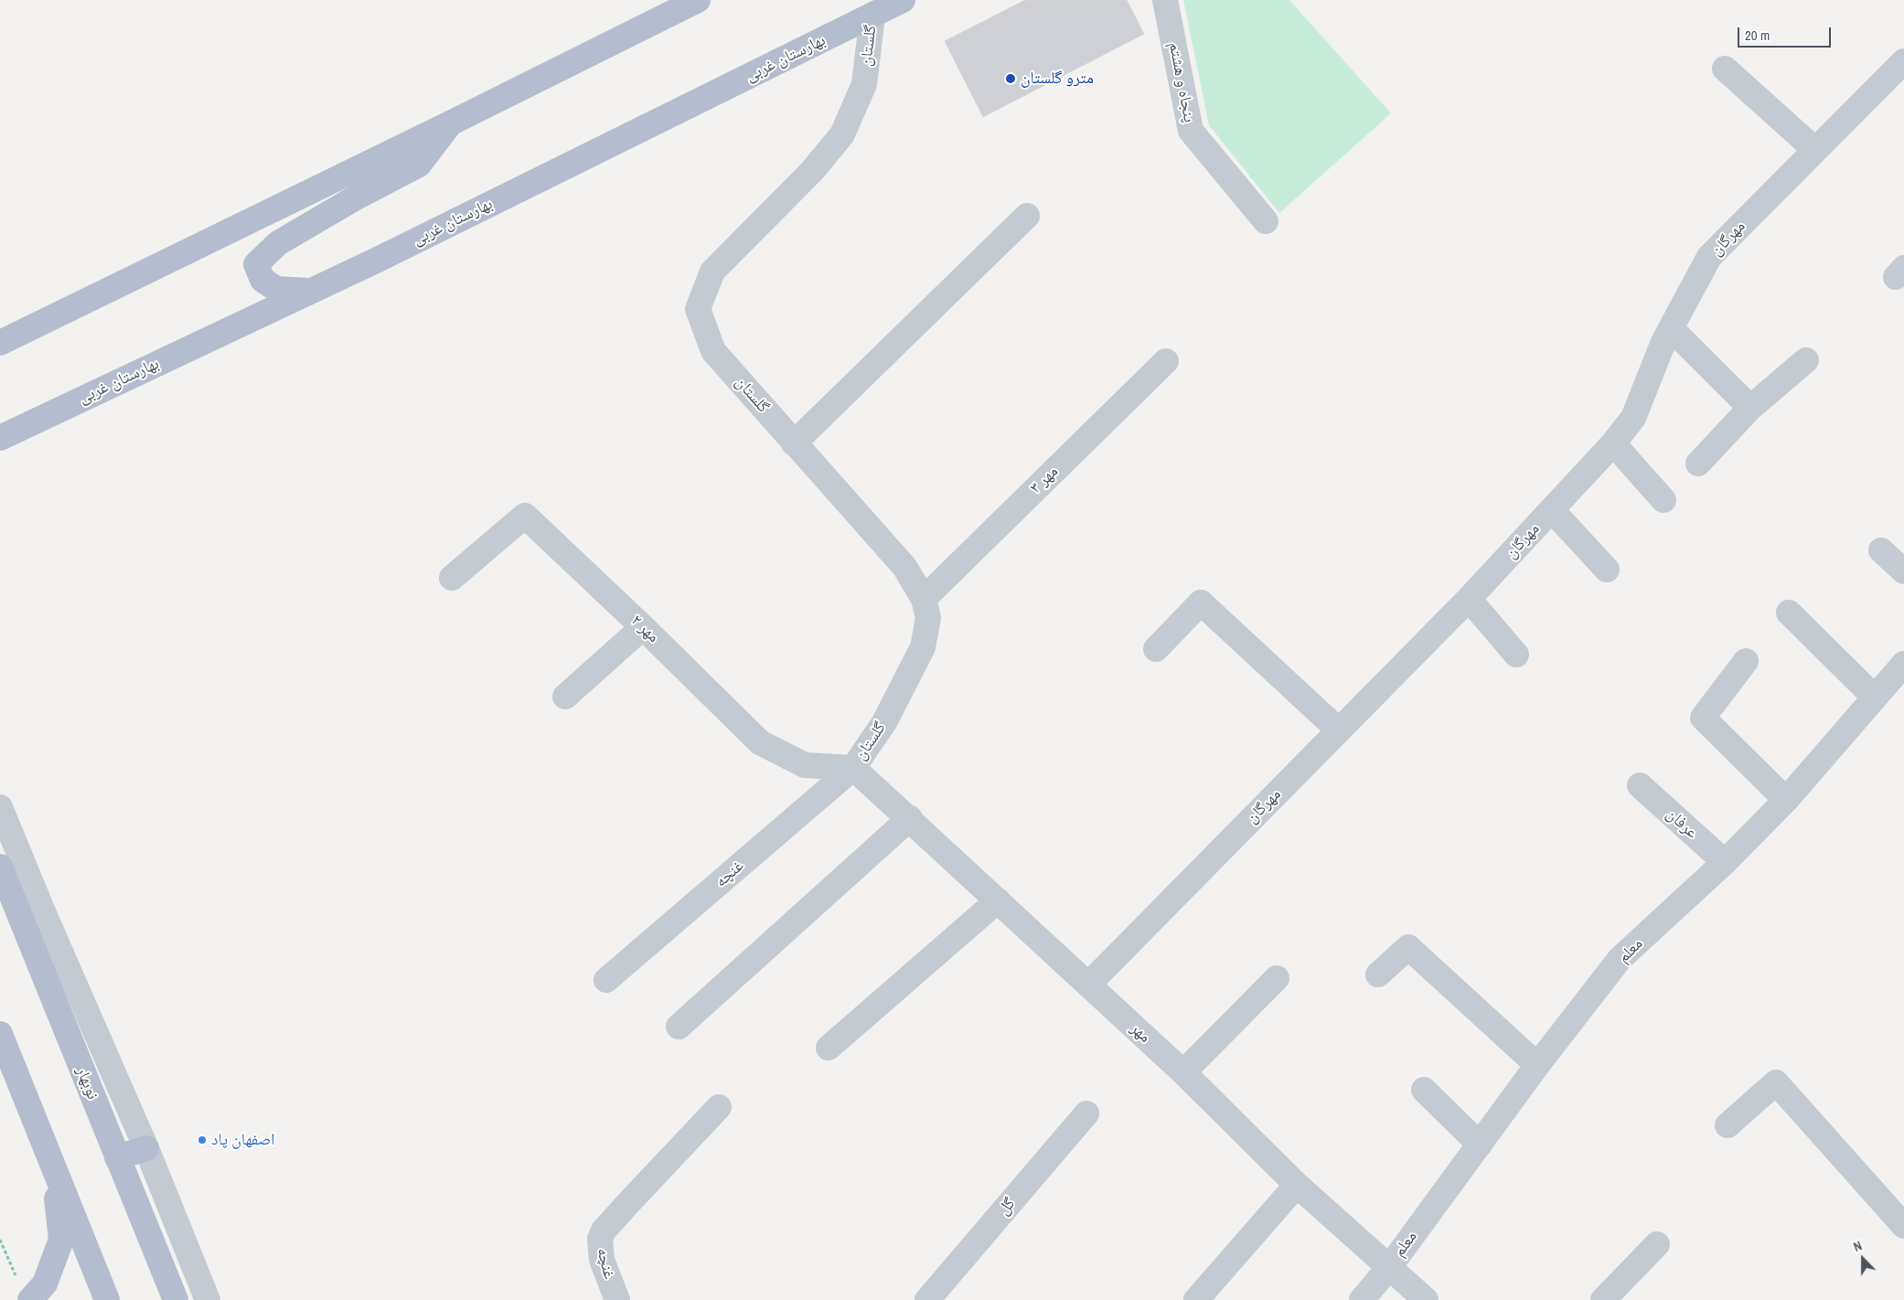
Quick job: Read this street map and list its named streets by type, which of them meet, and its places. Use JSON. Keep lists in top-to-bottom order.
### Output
{
  "streets": {
    "main road": ["بهارستان غربی", "نوبهار"],
    "street": [
      "گلستان",
      "پنجاه و هشتم",
      "مهرگان",
      "مهر ۳",
      "مهر ۲",
      "عرفان",
      "غنچه",
      "معلم",
      "مهر",
      "گل"
    ]
  },
  "crossings": [
    ["گلستان", "بهارستان غربی"],
    ["گلستان", "مهر ۳"],
    ["گلستان", "مهر ۲"],
    ["گلستان", "غنچه"],
    ["گلستان", "مهر"],
    ["مهرگان", "مهر"],
    ["مهر ۲", "غنچه"],
    ["مهر ۲", "مهر"],
    ["عرفان", "معلم"],
    ["غنچه", "مهر"],
    ["معلم", "مهر"]
  ],
  "places": ["مترو گلستان", "اصفهان پاد"],
  "scale_bar": "20 m",
  "north": "top"
}
